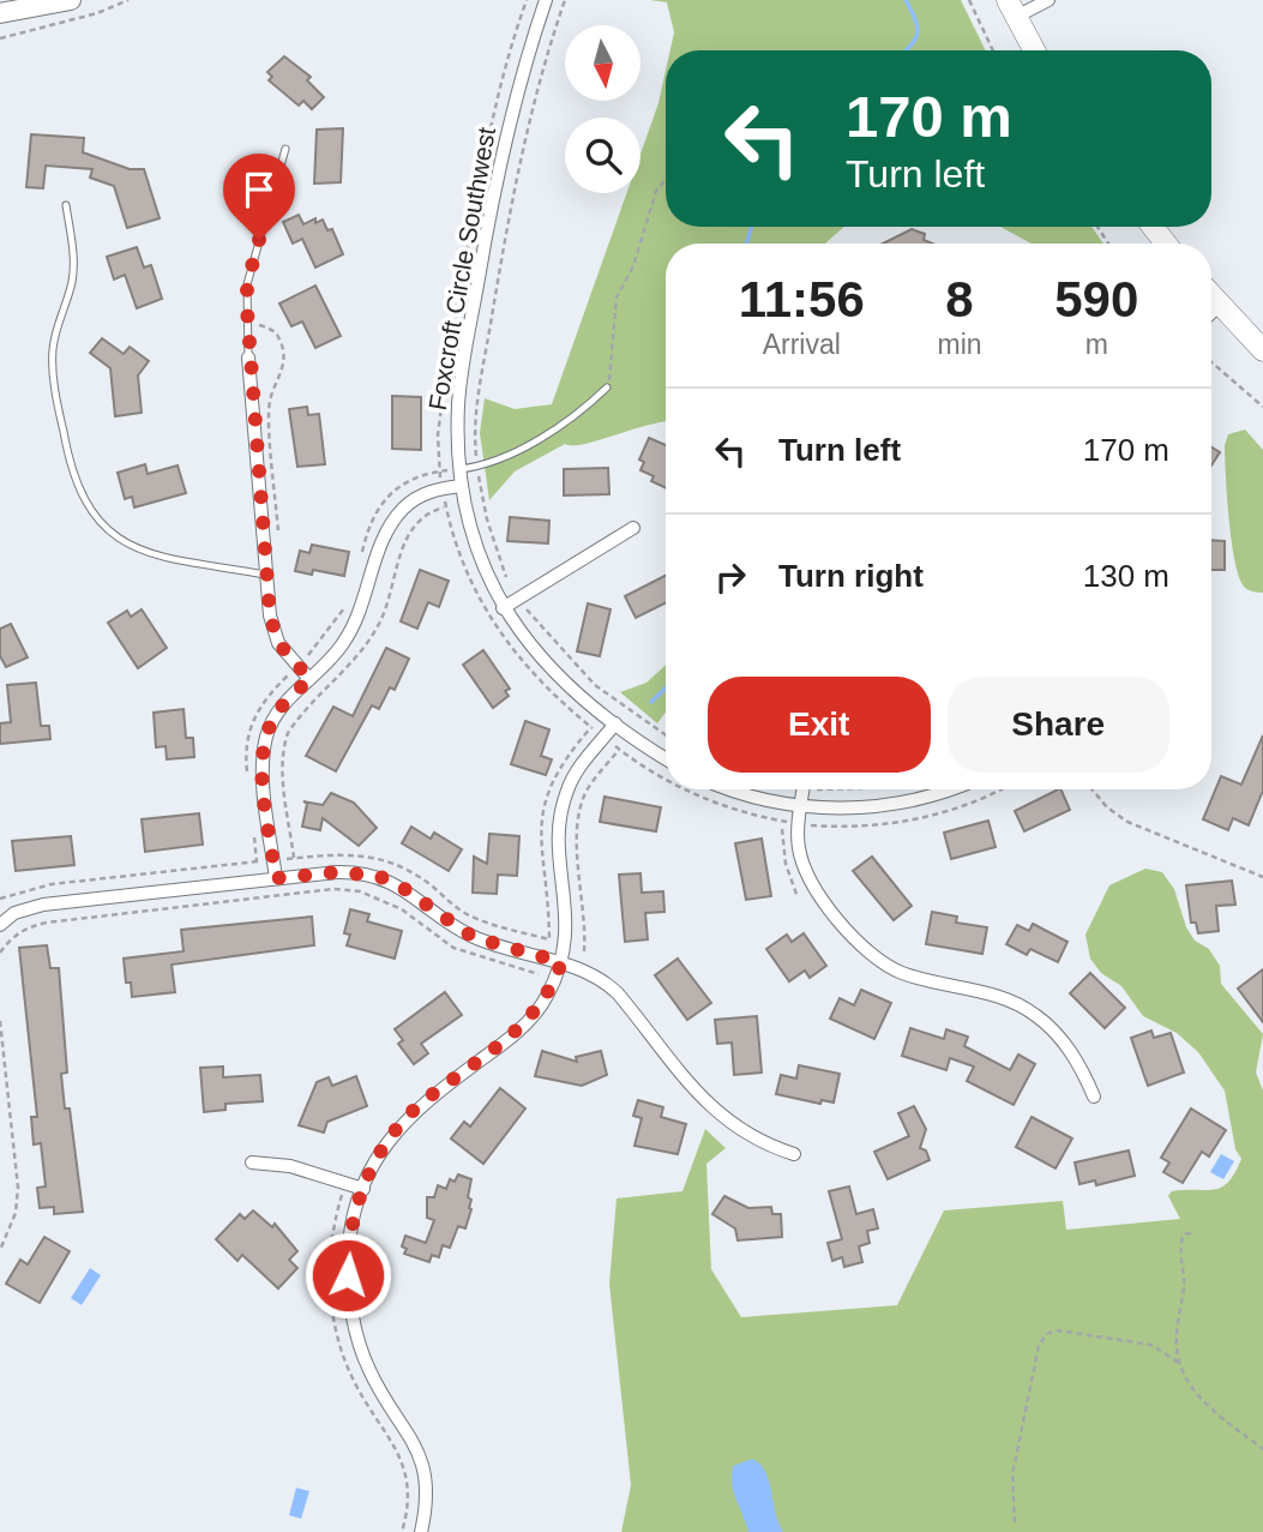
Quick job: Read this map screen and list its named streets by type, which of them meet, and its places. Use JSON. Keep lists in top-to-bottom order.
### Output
{
  "streets": {
    "street": ["Foxcroft Circle Southwest"]
  },
  "north": "bottom",
  "page": {
    "turn": ["170 m", "Turn left"],
    "eta": [
      "11:56",
      "Arrival",
      "8",
      "min",
      "590",
      "m"
    ],
    "list": [
      {
        "name": "Turn left",
        "value": "170 m"
      },
      {
        "name": "Turn right",
        "value": "130 m"
      }
    ],
    "buttons": ["Exit", "Share"]
  }
}
